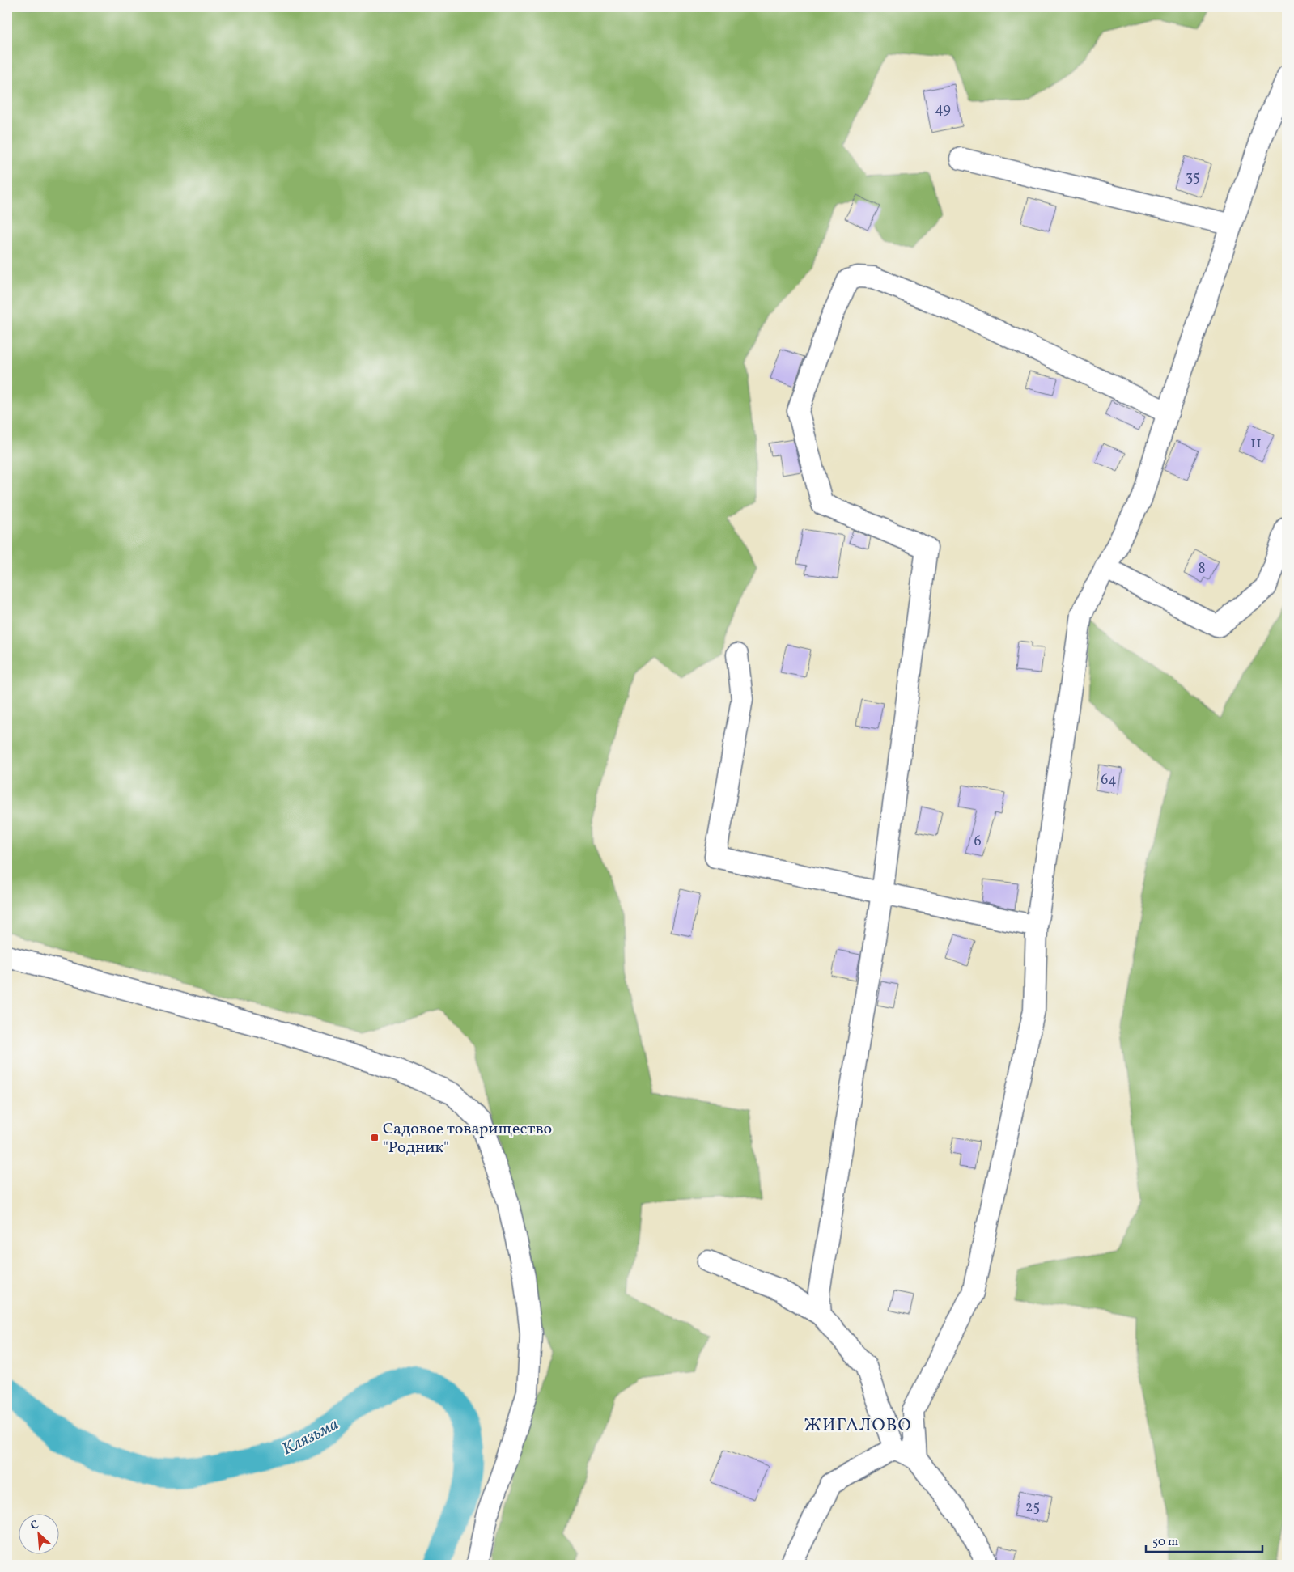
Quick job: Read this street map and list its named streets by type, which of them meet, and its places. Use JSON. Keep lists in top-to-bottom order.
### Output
{
  "districts": ["ЖИГАЛОВО"],
  "water": ["Клязьма"],
  "places": {
    "transit": ["Садовое товарищество \"Родник\""]
  },
  "house_numbers": [
    "49",
    "35",
    "11",
    "8",
    "64",
    "6",
    "25"
  ],
  "scale_bar": "50 m",
  "north": "top left"
}
